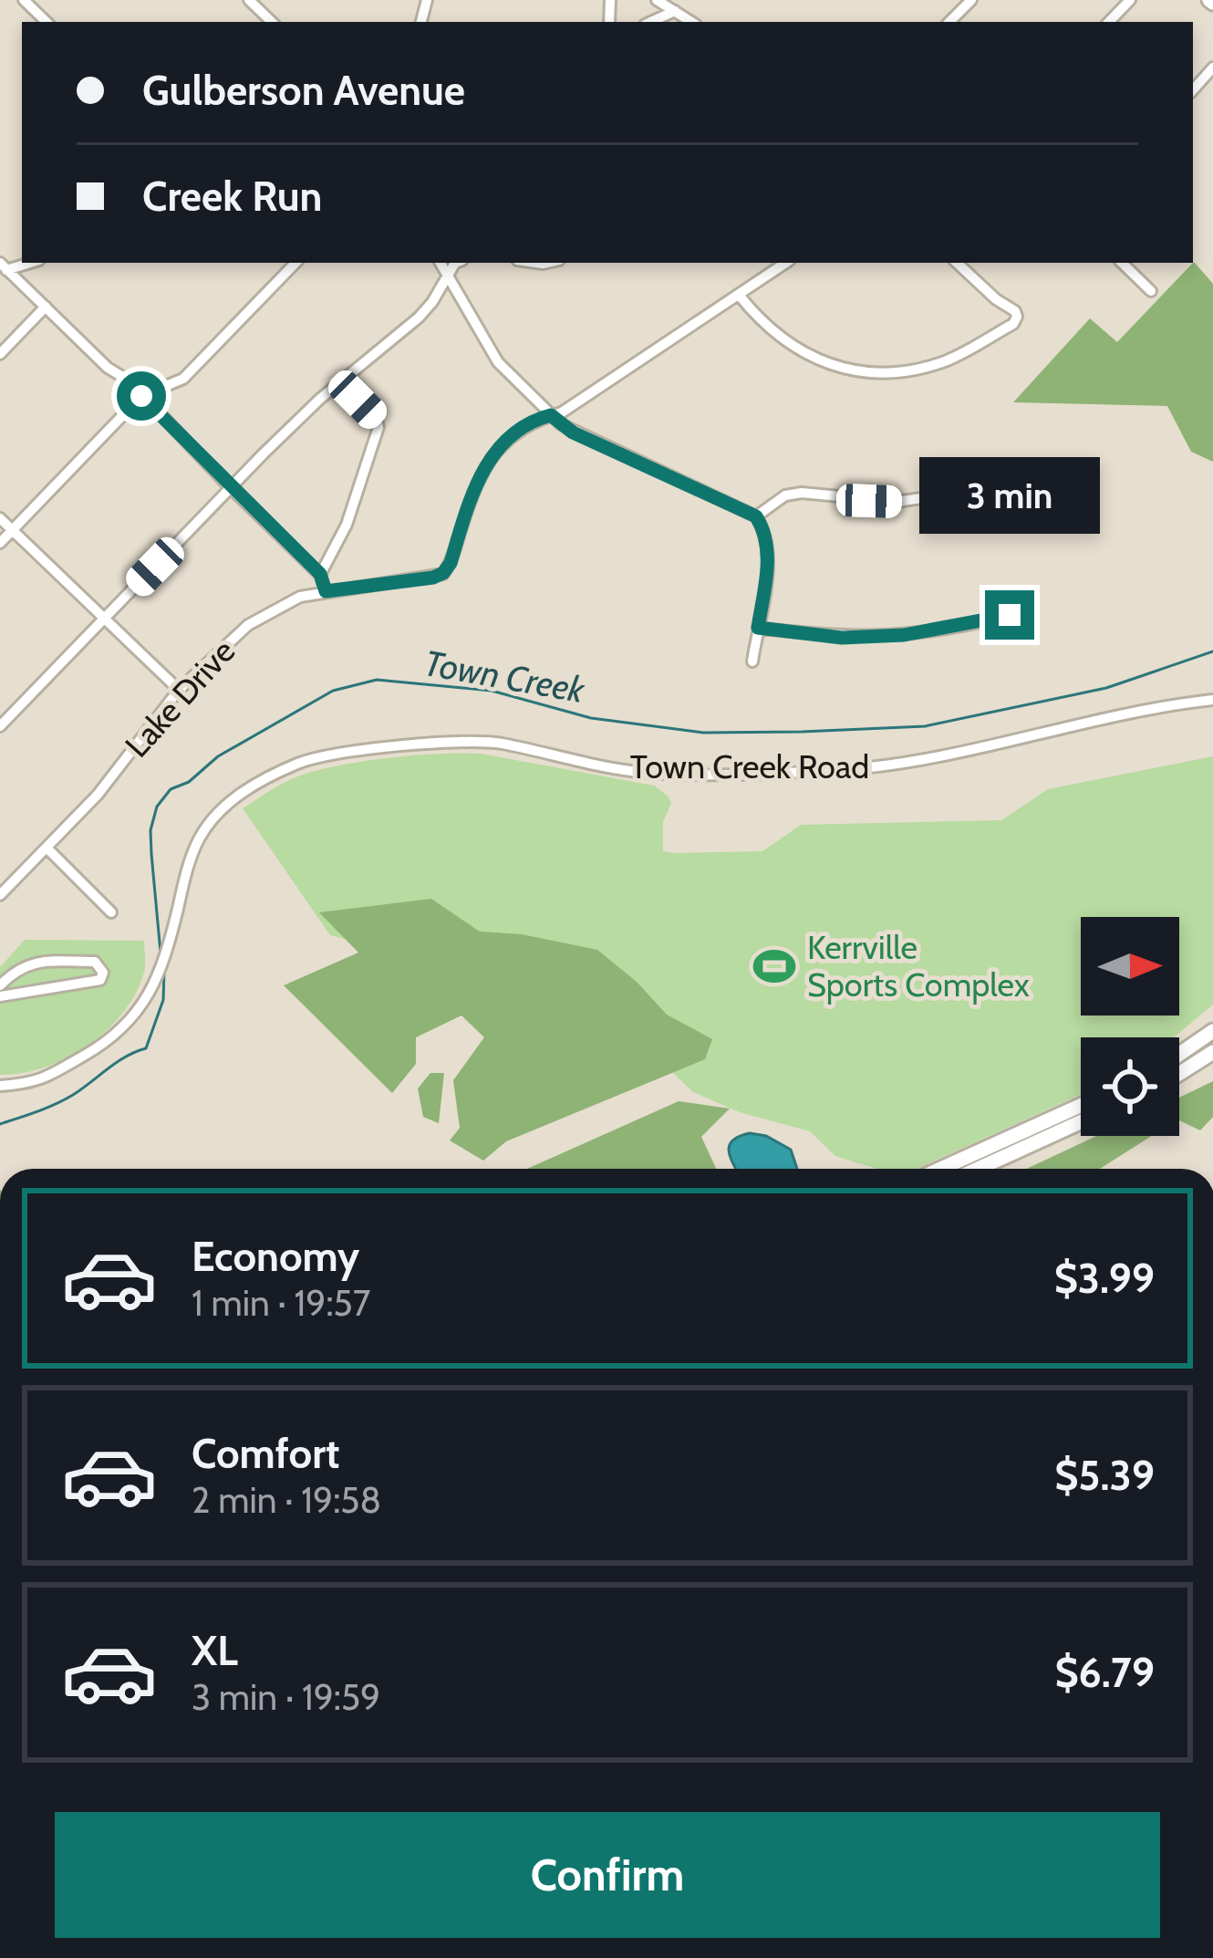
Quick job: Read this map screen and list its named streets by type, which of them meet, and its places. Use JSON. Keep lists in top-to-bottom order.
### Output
{
  "streets": {
    "street": ["Lake Drive", "Town Creek Road"]
  },
  "water": ["Town Creek"],
  "places": {
    "sports": ["Kerrville Sports Complex"]
  },
  "north": "right",
  "page": {
    "banner": ["Gulberson Avenue", "Creek Run"],
    "bubble": "3 min",
    "list": [
      {
        "name": "Economy",
        "note": "1 min · 19:57",
        "value": "$3.99"
      },
      {
        "name": "Comfort",
        "note": "2 min · 19:58",
        "value": "$5.39"
      },
      {
        "name": "XL",
        "note": "3 min · 19:59",
        "value": "$6.79"
      }
    ],
    "buttons": "Confirm"
  }
}
